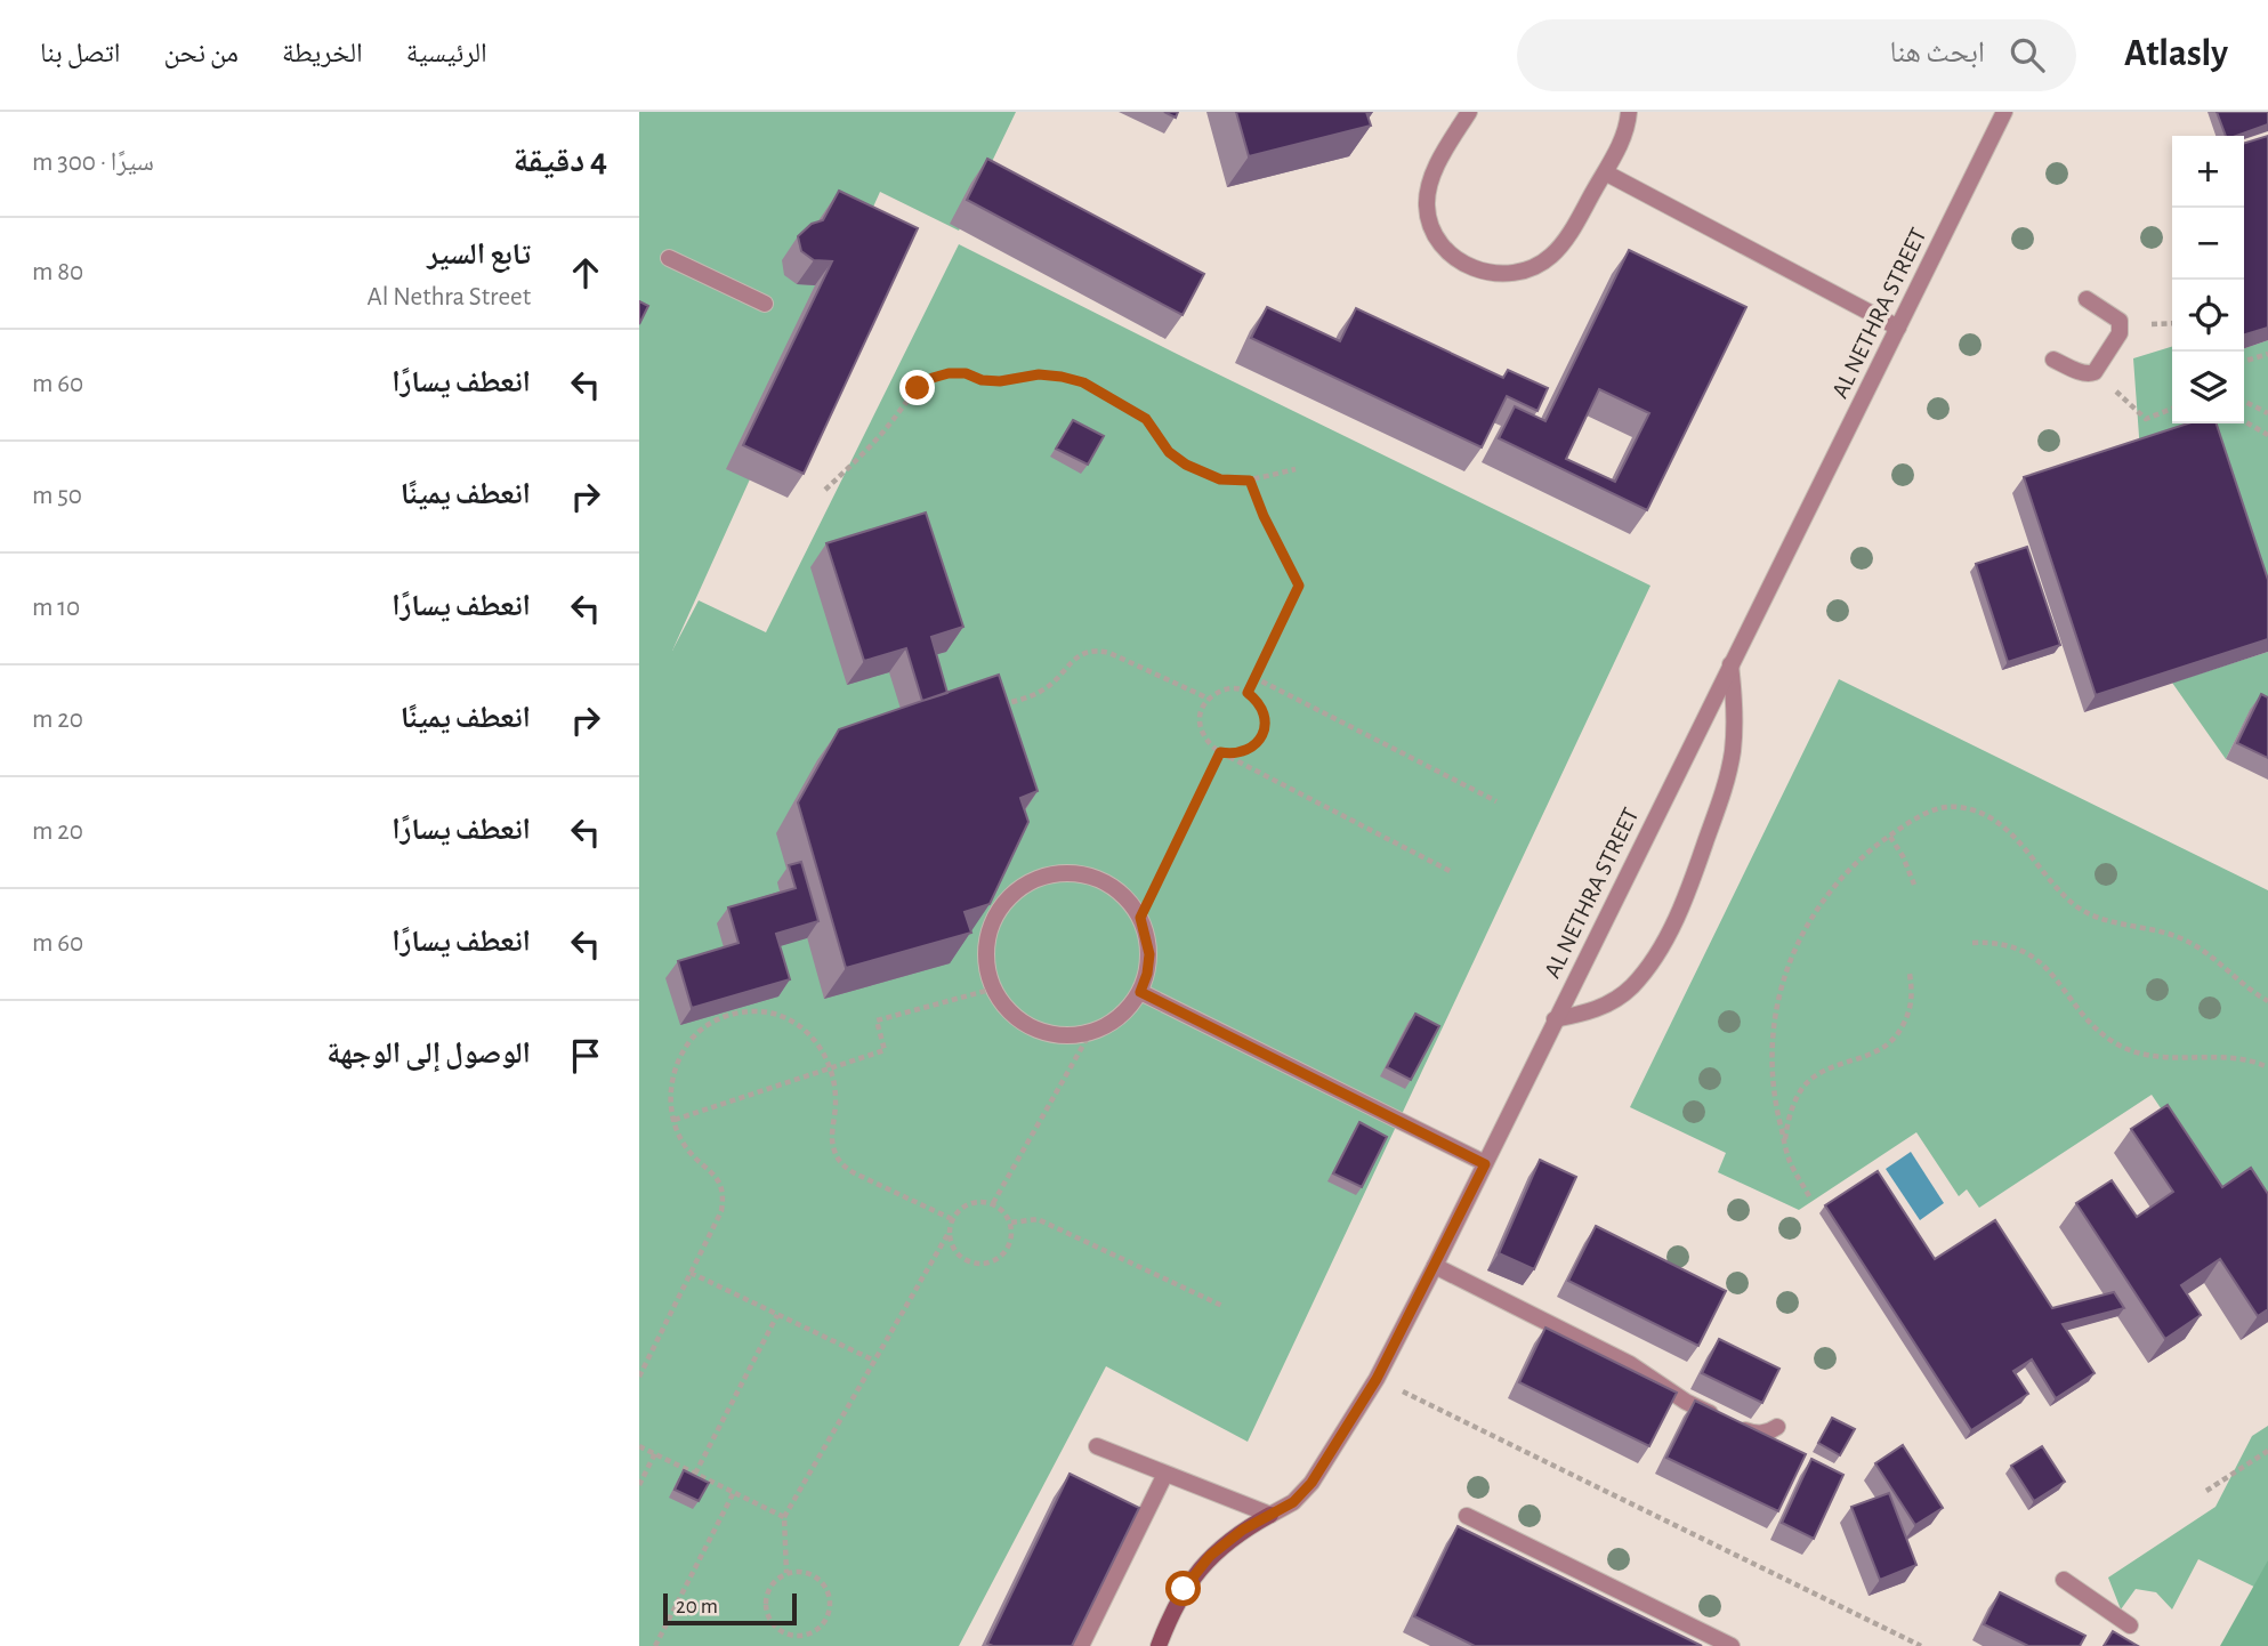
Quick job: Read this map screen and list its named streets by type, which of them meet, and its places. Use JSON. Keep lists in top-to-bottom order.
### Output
{
  "streets": {
    "street": ["AL NETHRA STREET"]
  },
  "scale_bar": "20 m",
  "page": {
    "header": "Atlasly",
    "search": "ابحث هنا",
    "nav": [
      "الرئيسية",
      "الخريطة",
      "من نحن",
      "اتصل بنا"
    ],
    "heading": ["4 دقيقة", "سيرًا · 300 m"],
    "map_buttons": ["+", "−"],
    "list": [
      ["تابع السير", "Al Nethra Street", "80 m"],
      ["انعطف يسارًا", "60 m"],
      ["انعطف يمينًا", "50 m"],
      ["انعطف يسارًا", "10 m"],
      ["انعطف يمينًا", "20 m"],
      ["انعطف يسارًا", "20 m"],
      ["انعطف يسارًا", "60 m"],
      "الوصول إلى الوجهة"
    ],
    "scale": "20 m"
  }
}
